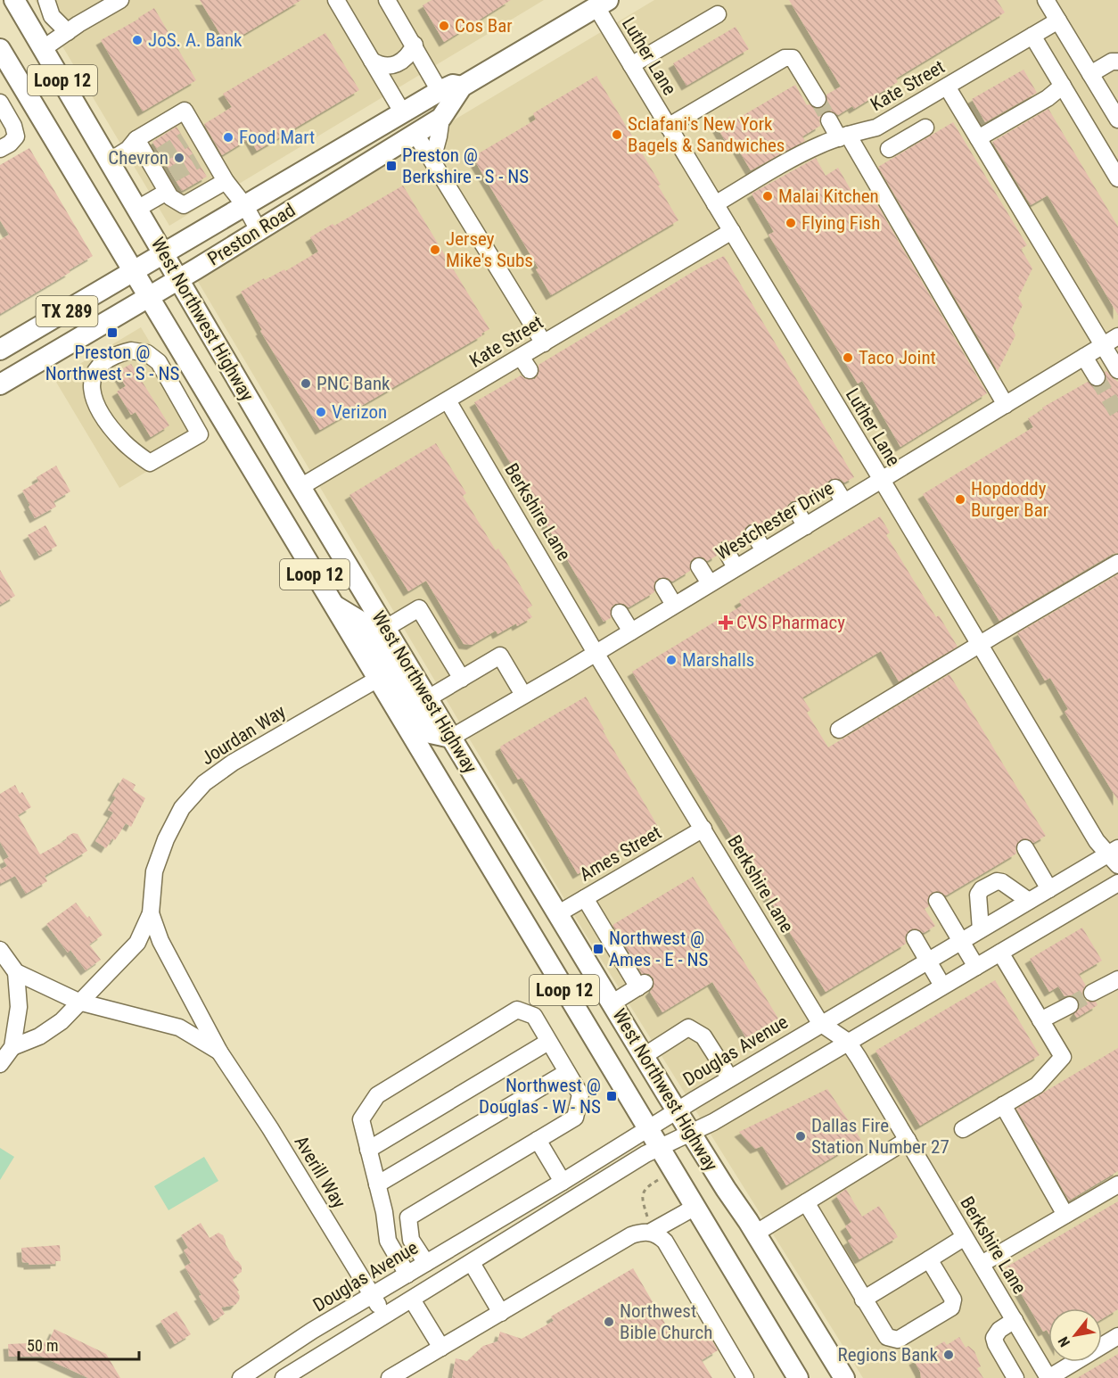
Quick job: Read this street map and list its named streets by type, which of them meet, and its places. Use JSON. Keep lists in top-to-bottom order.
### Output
{
  "streets": {
    "main road": [
      "Loop 12",
      "Preston Road",
      "TX 289",
      "West Northwest Highway"
    ],
    "street": [
      "Luther Lane",
      "Kate Street",
      "Berkshire Lane",
      "Westchester Drive",
      "Jourdan Way",
      "Ames Street",
      "Douglas Avenue",
      "Averill Way"
    ]
  },
  "crossings": [
    ["Luther Lane", "Kate Street"],
    ["Luther Lane", "Preston Road"],
    ["Luther Lane", "Westchester Drive"],
    ["Luther Lane", "Douglas Avenue"],
    ["Kate Street", "West Northwest Highway"],
    ["Kate Street", "Berkshire Lane"],
    ["Preston Road", "West Northwest Highway"],
    ["West Northwest Highway", "Westchester Drive"],
    ["West Northwest Highway", "Jourdan Way"],
    ["West Northwest Highway", "Ames Street"],
    ["West Northwest Highway", "Douglas Avenue"],
    ["Berkshire Lane", "Westchester Drive"],
    ["Berkshire Lane", "Ames Street"],
    ["Berkshire Lane", "Douglas Avenue"],
    ["Jourdan Way", "Averill Way"],
    ["Douglas Avenue", "Averill Way"]
  ],
  "places": {
    "other": [
      "Cos Bar",
      "JoS. A. Bank",
      "Sclafani's New York Bagels & Sandwiches",
      "Food Mart",
      "Chevron",
      "Malai Kitchen",
      "Flying Fish",
      "Jersey Mike's Subs",
      "Taco Joint",
      "PNC Bank",
      "Verizon",
      "Hopdoddy Burger Bar",
      "Marshalls",
      "Dallas Fire Station Number 27",
      "Northwest Bible Church",
      "Regions Bank"
    ],
    "transit": [
      "Preston @ Berkshire - S - NS",
      "Preston @ Northwest - S - NS",
      "Northwest @ Ames - E - NS",
      "Northwest @ Douglas - W - NS"
    ],
    "health": ["CVS Pharmacy"]
  },
  "scale_bar": "50 m",
  "north": "bottom left"
}
